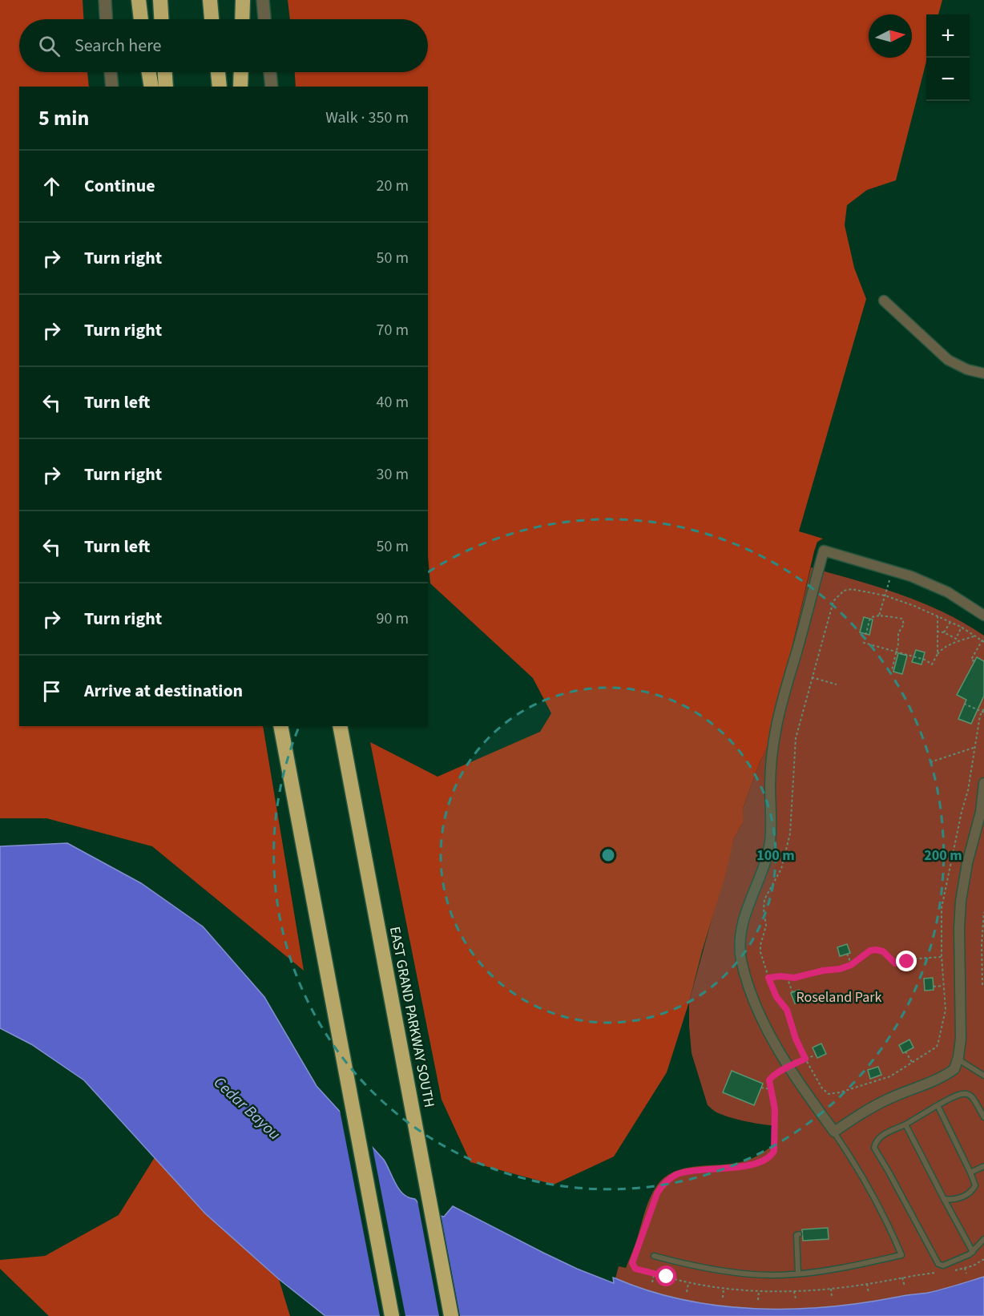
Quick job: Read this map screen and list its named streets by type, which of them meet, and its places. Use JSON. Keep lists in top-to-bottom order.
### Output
{
  "streets": {
    "highway": ["EAST GRAND PARKWAY SOUTH"]
  },
  "water": ["Cedar Bayou"],
  "parks": ["Roseland Park"],
  "north": "right",
  "page": {
    "map_buttons": ["+", "−"],
    "search": "Search here",
    "heading": ["5 min", "Walk · 350 m"],
    "list": [
      ["Continue", "20 m"],
      ["Turn right", "50 m"],
      ["Turn right", "70 m"],
      ["Turn left", "40 m"],
      ["Turn right", "30 m"],
      ["Turn left", "50 m"],
      ["Turn right", "90 m"],
      "Arrive at destination"
    ]
  },
  "rings": ["100 m", "200 m"]
}
